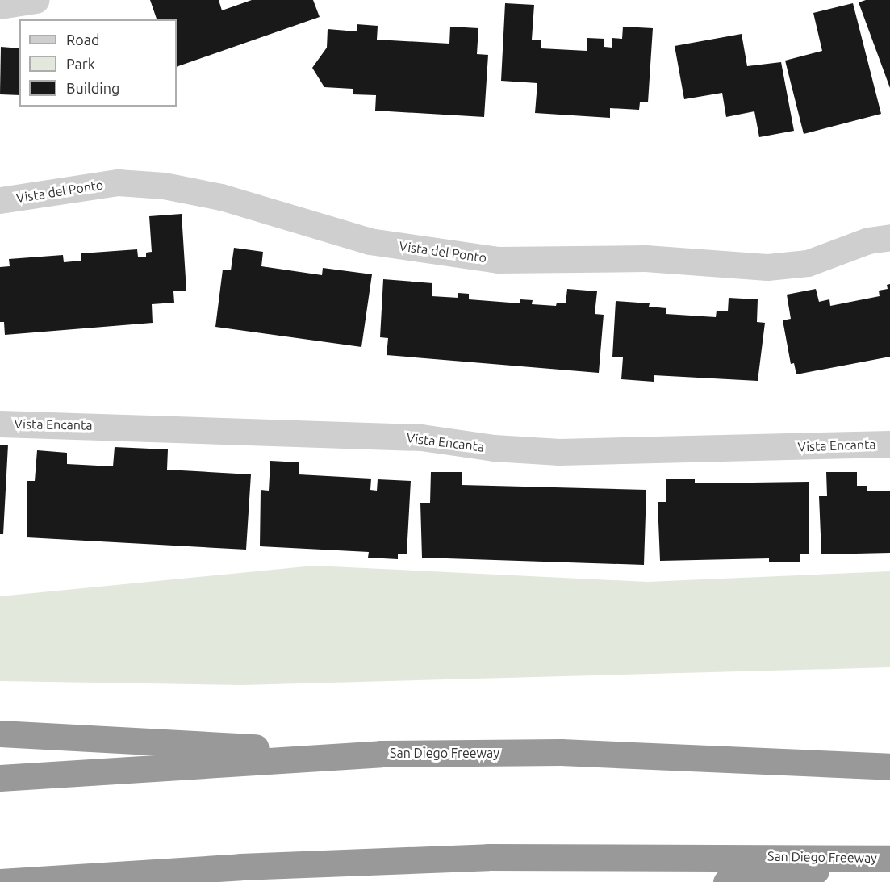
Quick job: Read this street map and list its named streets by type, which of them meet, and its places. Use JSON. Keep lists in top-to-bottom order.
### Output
{
  "streets": {
    "highway": ["San Diego Freeway"],
    "street": ["Vista del Ponto", "Vista Encanta"]
  },
  "legend": ["Road", "Park", "Building"]
}
